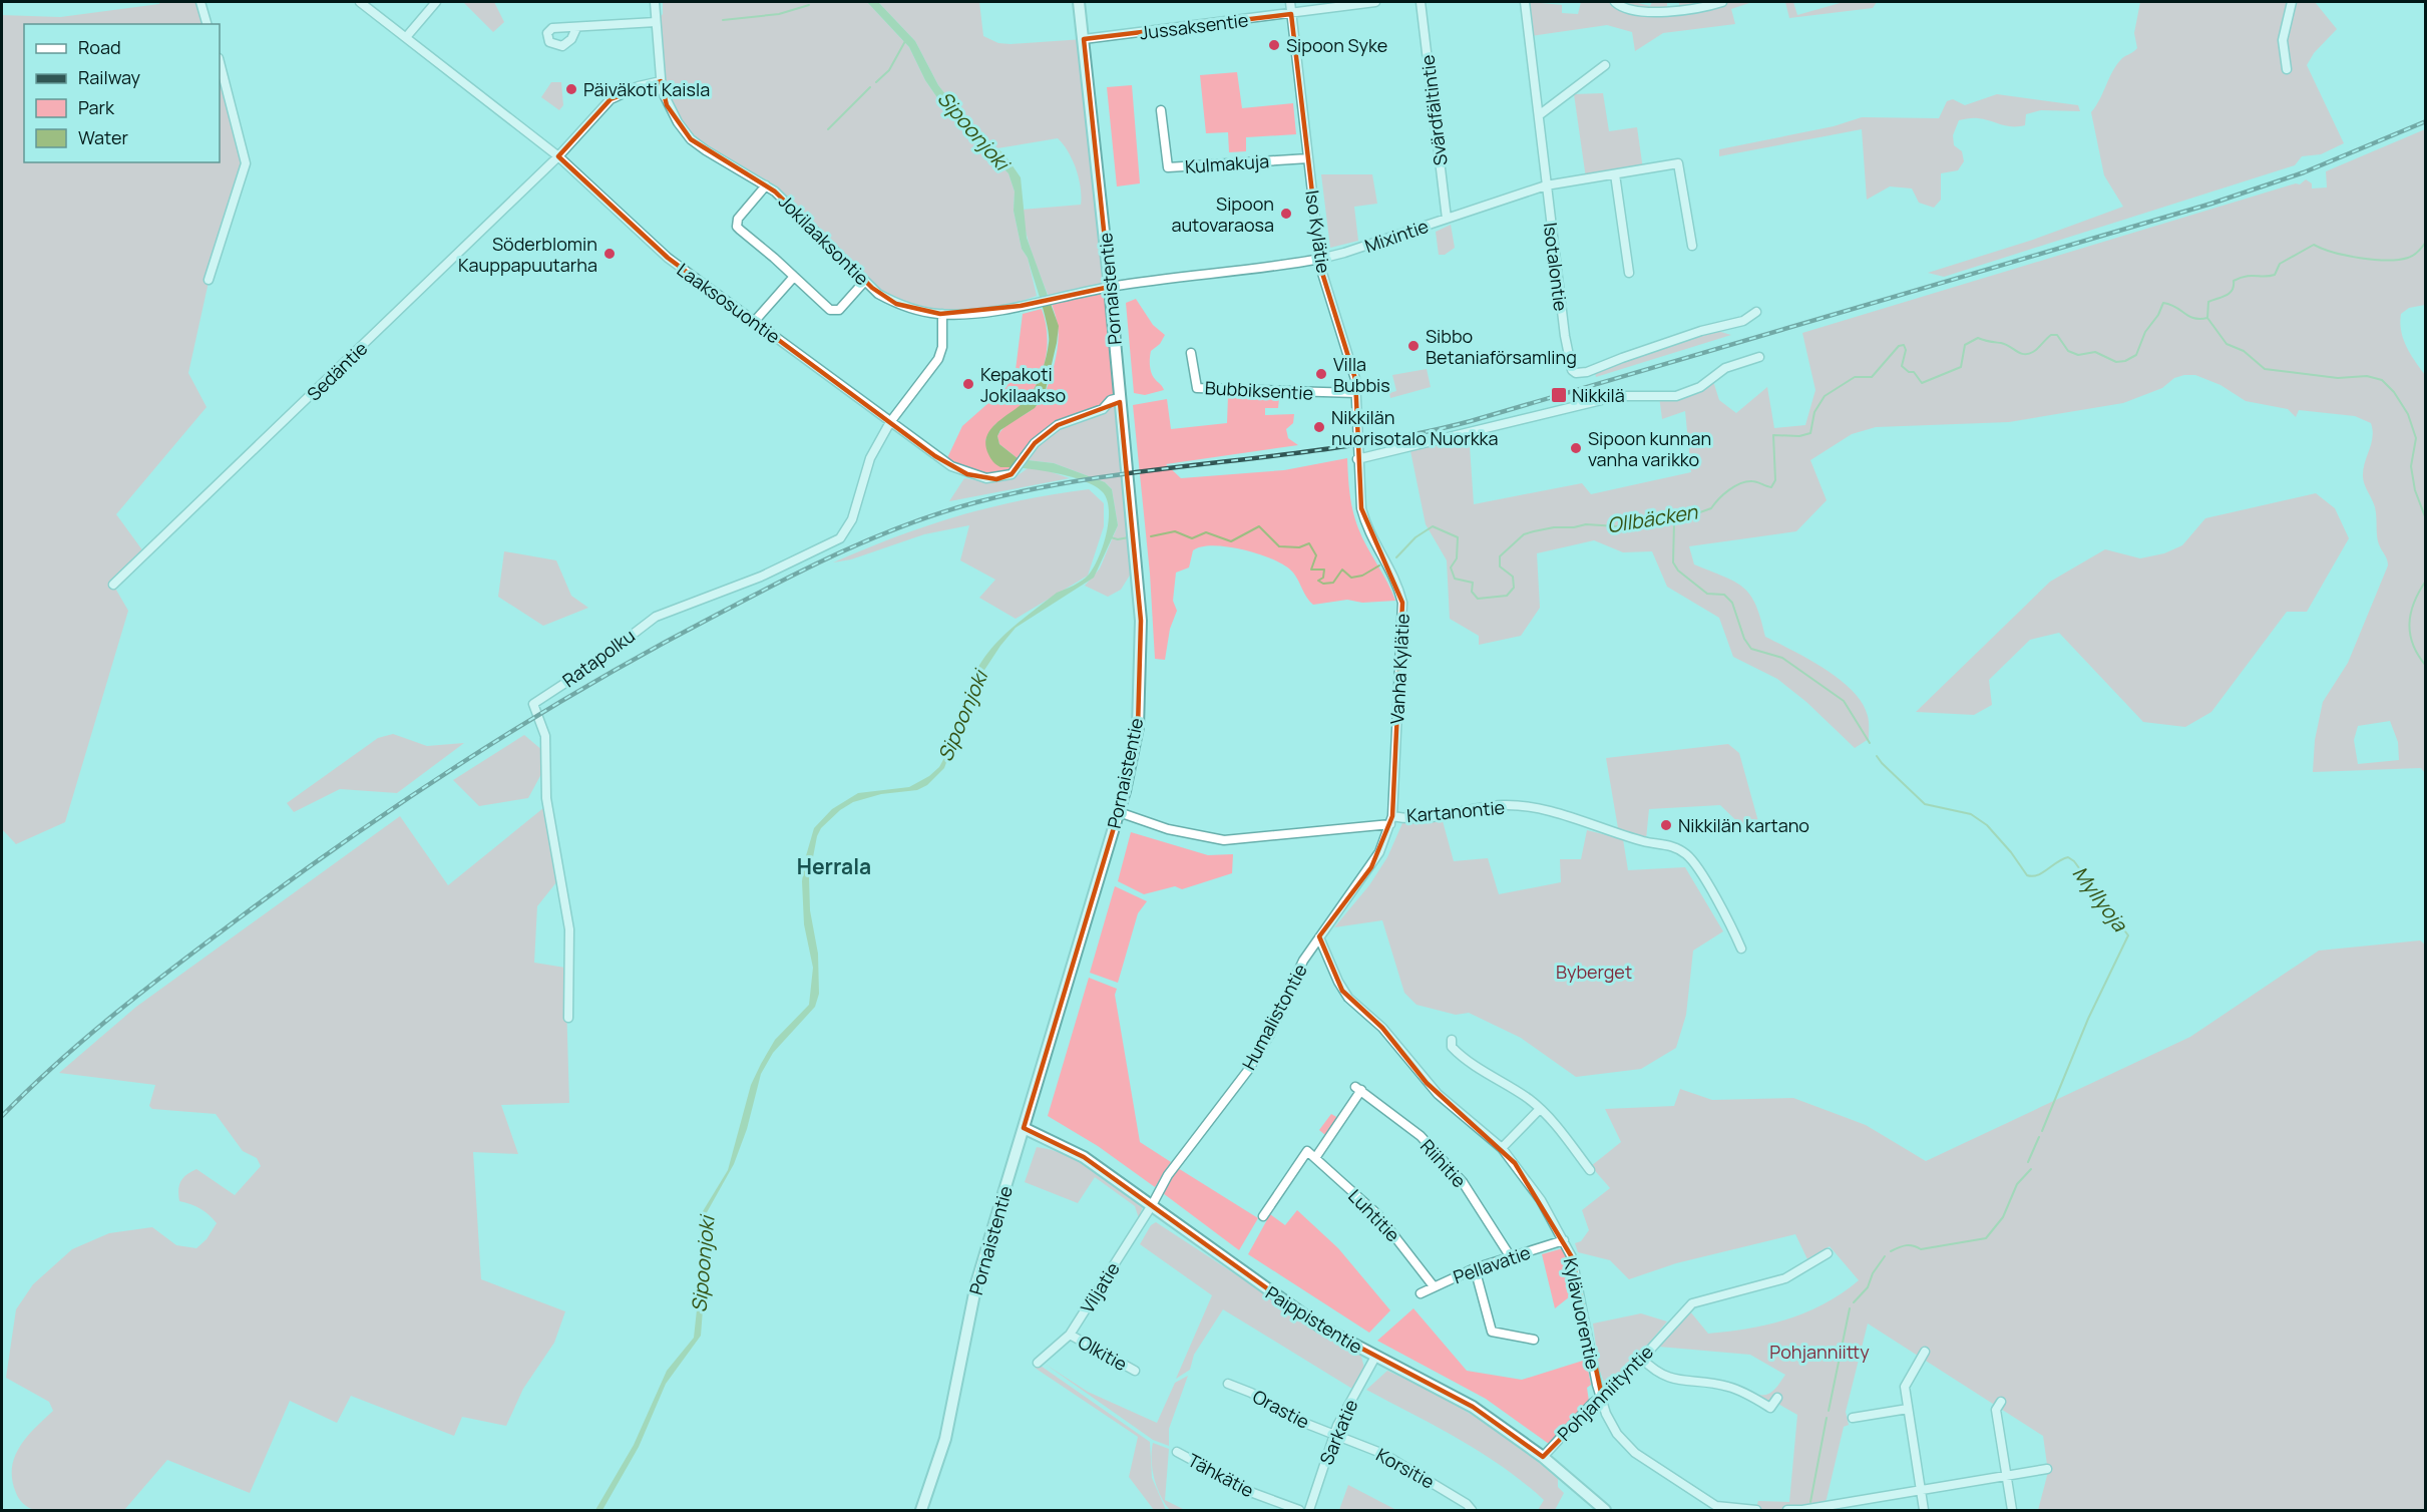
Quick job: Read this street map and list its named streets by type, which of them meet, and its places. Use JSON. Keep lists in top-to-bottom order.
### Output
{
  "streets": {
    "street": [
      "Jussaksentie",
      "Svärdfältintie",
      "Kulmakuja",
      "Iso Kylätie",
      "Mixintie",
      "Jokilaaksontie",
      "Isotalontie",
      "Pornaistentie",
      "Laaksosuontie",
      "Sedäntie",
      "Bubbiksentie",
      "Ratapolku",
      "Vanha Kylätie",
      "Kartanontie",
      "Humalistontie",
      "Riihitie",
      "Luhtitie",
      "Pellavatie",
      "Viljatie",
      "Kylävuorentie",
      "Paippistentie",
      "Olkitie",
      "Pohjanniityntie",
      "Orastie",
      "Sarkatie",
      "Korsitie",
      "Tähkätie"
    ]
  },
  "crossings": [
    ["Jussaksentie", "Iso Kylätie"],
    ["Jussaksentie", "Pornaistentie"],
    ["Svärdfältintie", "Mixintie"],
    ["Kulmakuja", "Iso Kylätie"],
    ["Iso Kylätie", "Mixintie"],
    ["Iso Kylätie", "Bubbiksentie"],
    ["Iso Kylätie", "Vanha Kylätie"],
    ["Mixintie", "Jokilaaksontie"],
    ["Mixintie", "Isotalontie"],
    ["Mixintie", "Pornaistentie"],
    ["Jokilaaksontie", "Pornaistentie"],
    ["Jokilaaksontie", "Sedäntie"],
    ["Pornaistentie", "Laaksosuontie"],
    ["Pornaistentie", "Kartanontie"],
    ["Pornaistentie", "Paippistentie"],
    ["Laaksosuontie", "Sedäntie"],
    ["Laaksosuontie", "Ratapolku"],
    ["Vanha Kylätie", "Kartanontie"],
    ["Vanha Kylätie", "Humalistontie"],
    ["Kartanontie", "Humalistontie"],
    ["Humalistontie", "Viljatie"],
    ["Humalistontie", "Kylävuorentie"],
    ["Humalistontie", "Paippistentie"],
    ["Riihitie", "Luhtitie"],
    ["Riihitie", "Pellavatie"],
    ["Luhtitie", "Pellavatie"],
    ["Pellavatie", "Kylävuorentie"],
    ["Viljatie", "Paippistentie"],
    ["Viljatie", "Olkitie"],
    ["Kylävuorentie", "Pohjanniityntie"],
    ["Paippistentie", "Pohjanniityntie"],
    ["Paippistentie", "Sarkatie"],
    ["Orastie", "Sarkatie"],
    ["Orastie", "Korsitie"],
    ["Sarkatie", "Korsitie"]
  ],
  "districts": ["Herrala"],
  "water": ["Sipoonjoki", "Ollbäcken", "Myllyoja"],
  "parks": ["Byberget", "Pohjanniitty"],
  "places": {
    "other": [
      "Sipoon Syke",
      "Päiväkoti Kaisla",
      "Sipoon autovaraosa",
      "Söderblomin Kauppapuutarha",
      "Sibbo Betaniaförsamling",
      "Villa Bubbis",
      "Kepakoti Jokilaakso",
      "Nikkilän nuorisotalo Nuorkka",
      "Sipoon kunnan vanha varikko",
      "Nikkilän kartano"
    ],
    "transit": ["Nikkilä"]
  },
  "legend": [
    "Road",
    "Railway",
    "Park",
    "Water"
  ]
}
